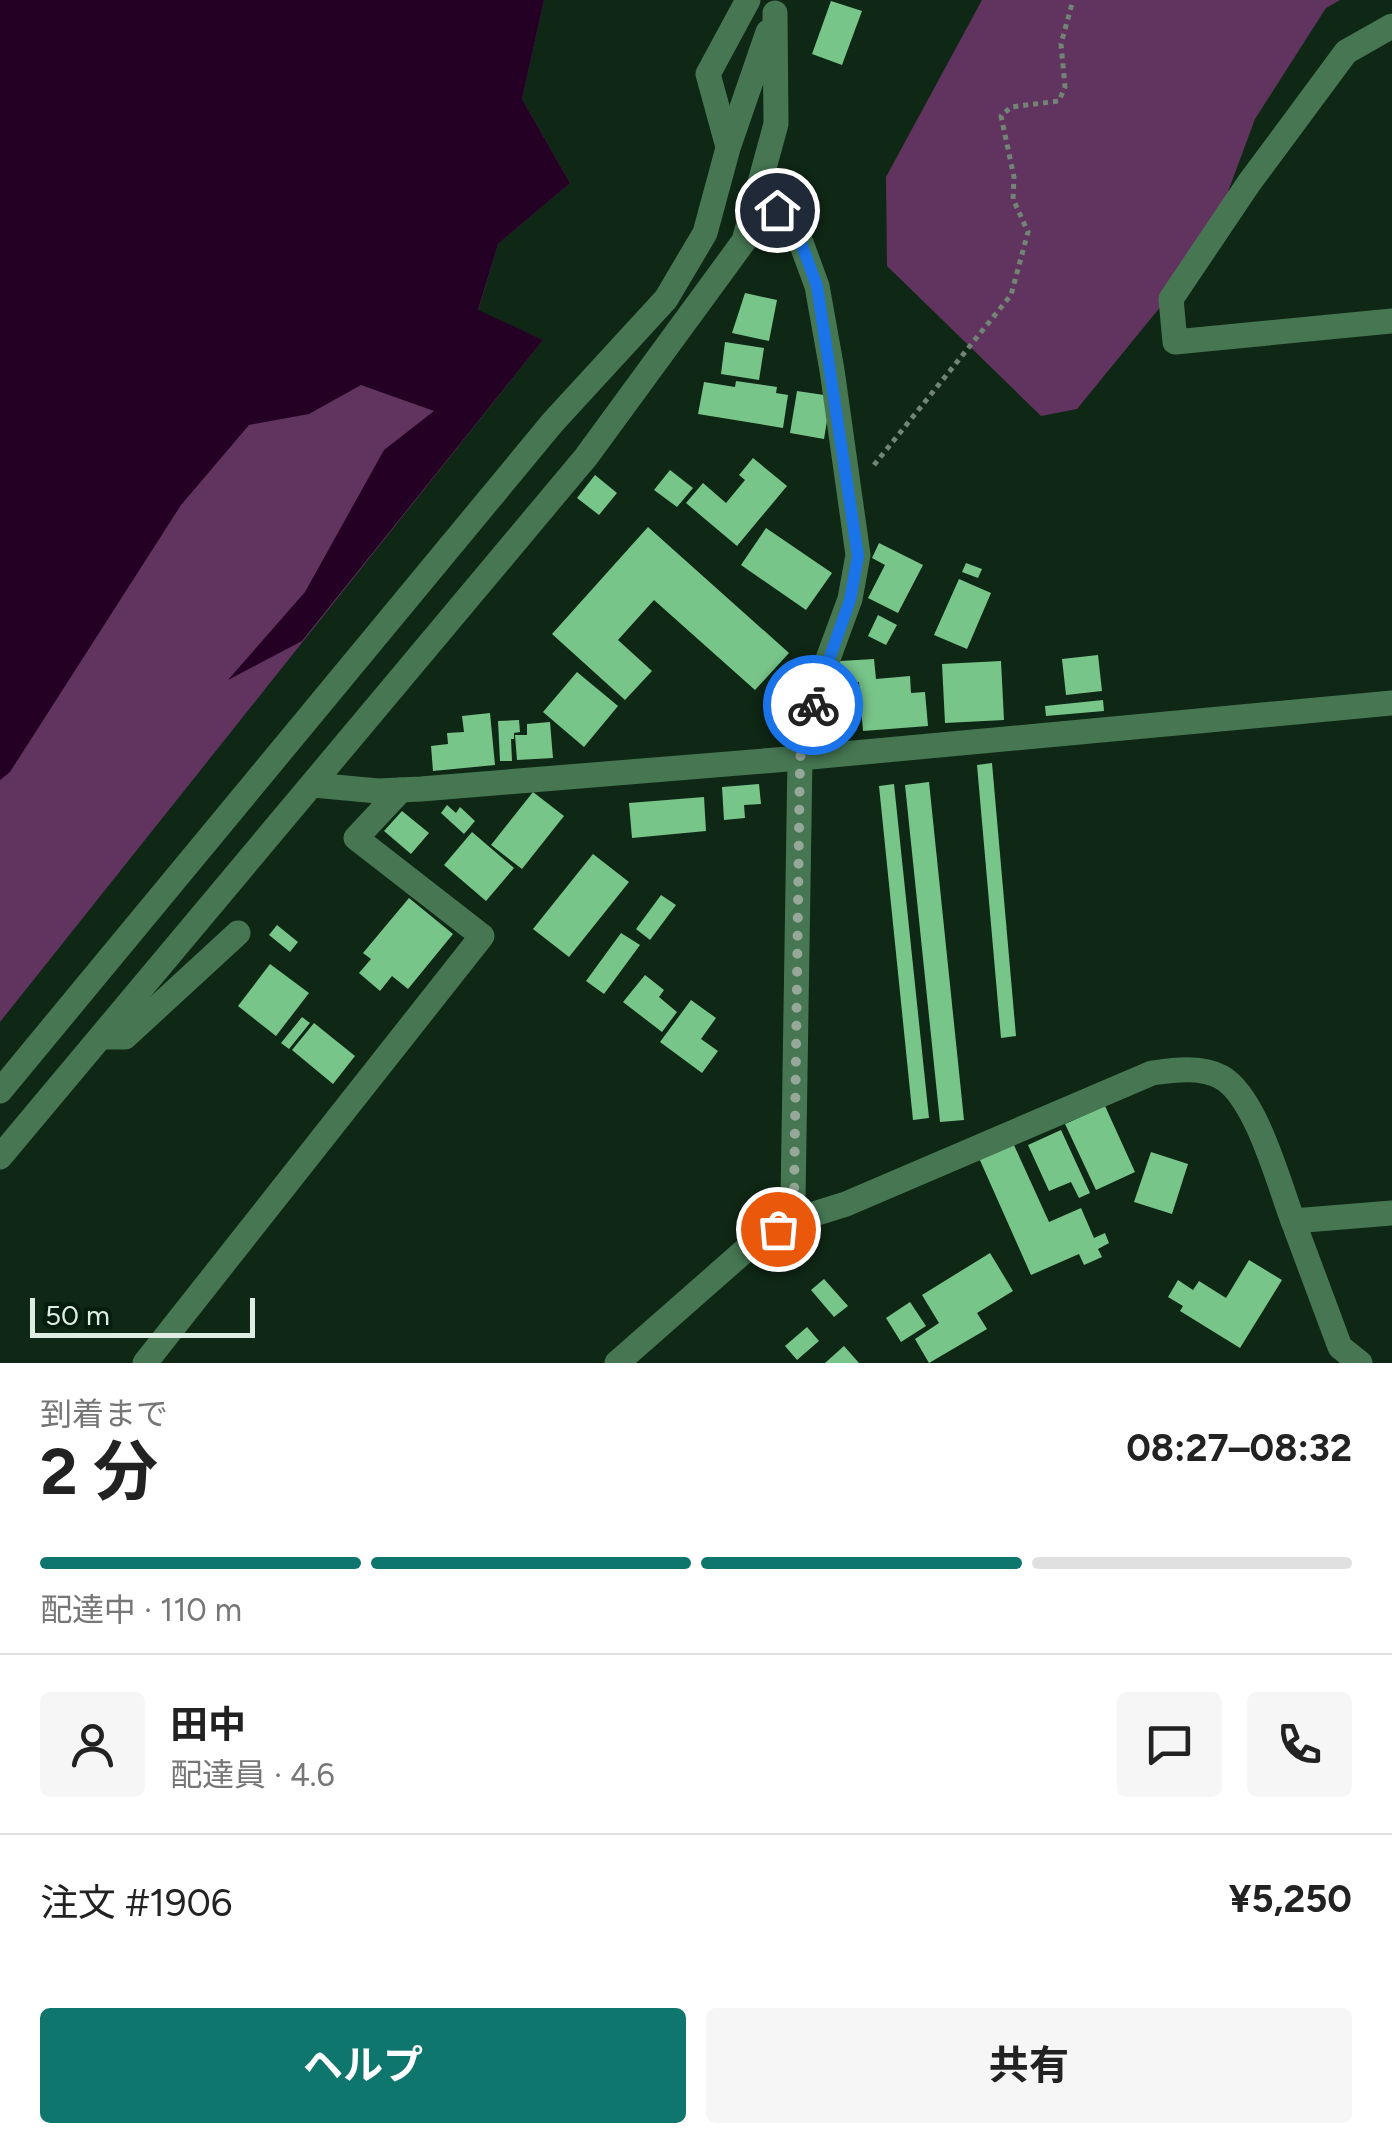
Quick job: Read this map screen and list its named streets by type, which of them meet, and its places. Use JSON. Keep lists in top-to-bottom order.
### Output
{
  "scale_bar": "50 m",
  "page": {
    "scale": "50 m",
    "heading": ["2 分", "到着まで", "08:27–08:32"],
    "panel": [
      "田中",
      "配達員 · 4.6",
      "注文 #1906",
      "¥5,250"
    ],
    "bar": "配達中 · 110 m",
    "buttons": ["ヘルプ", "共有"]
  }
}
